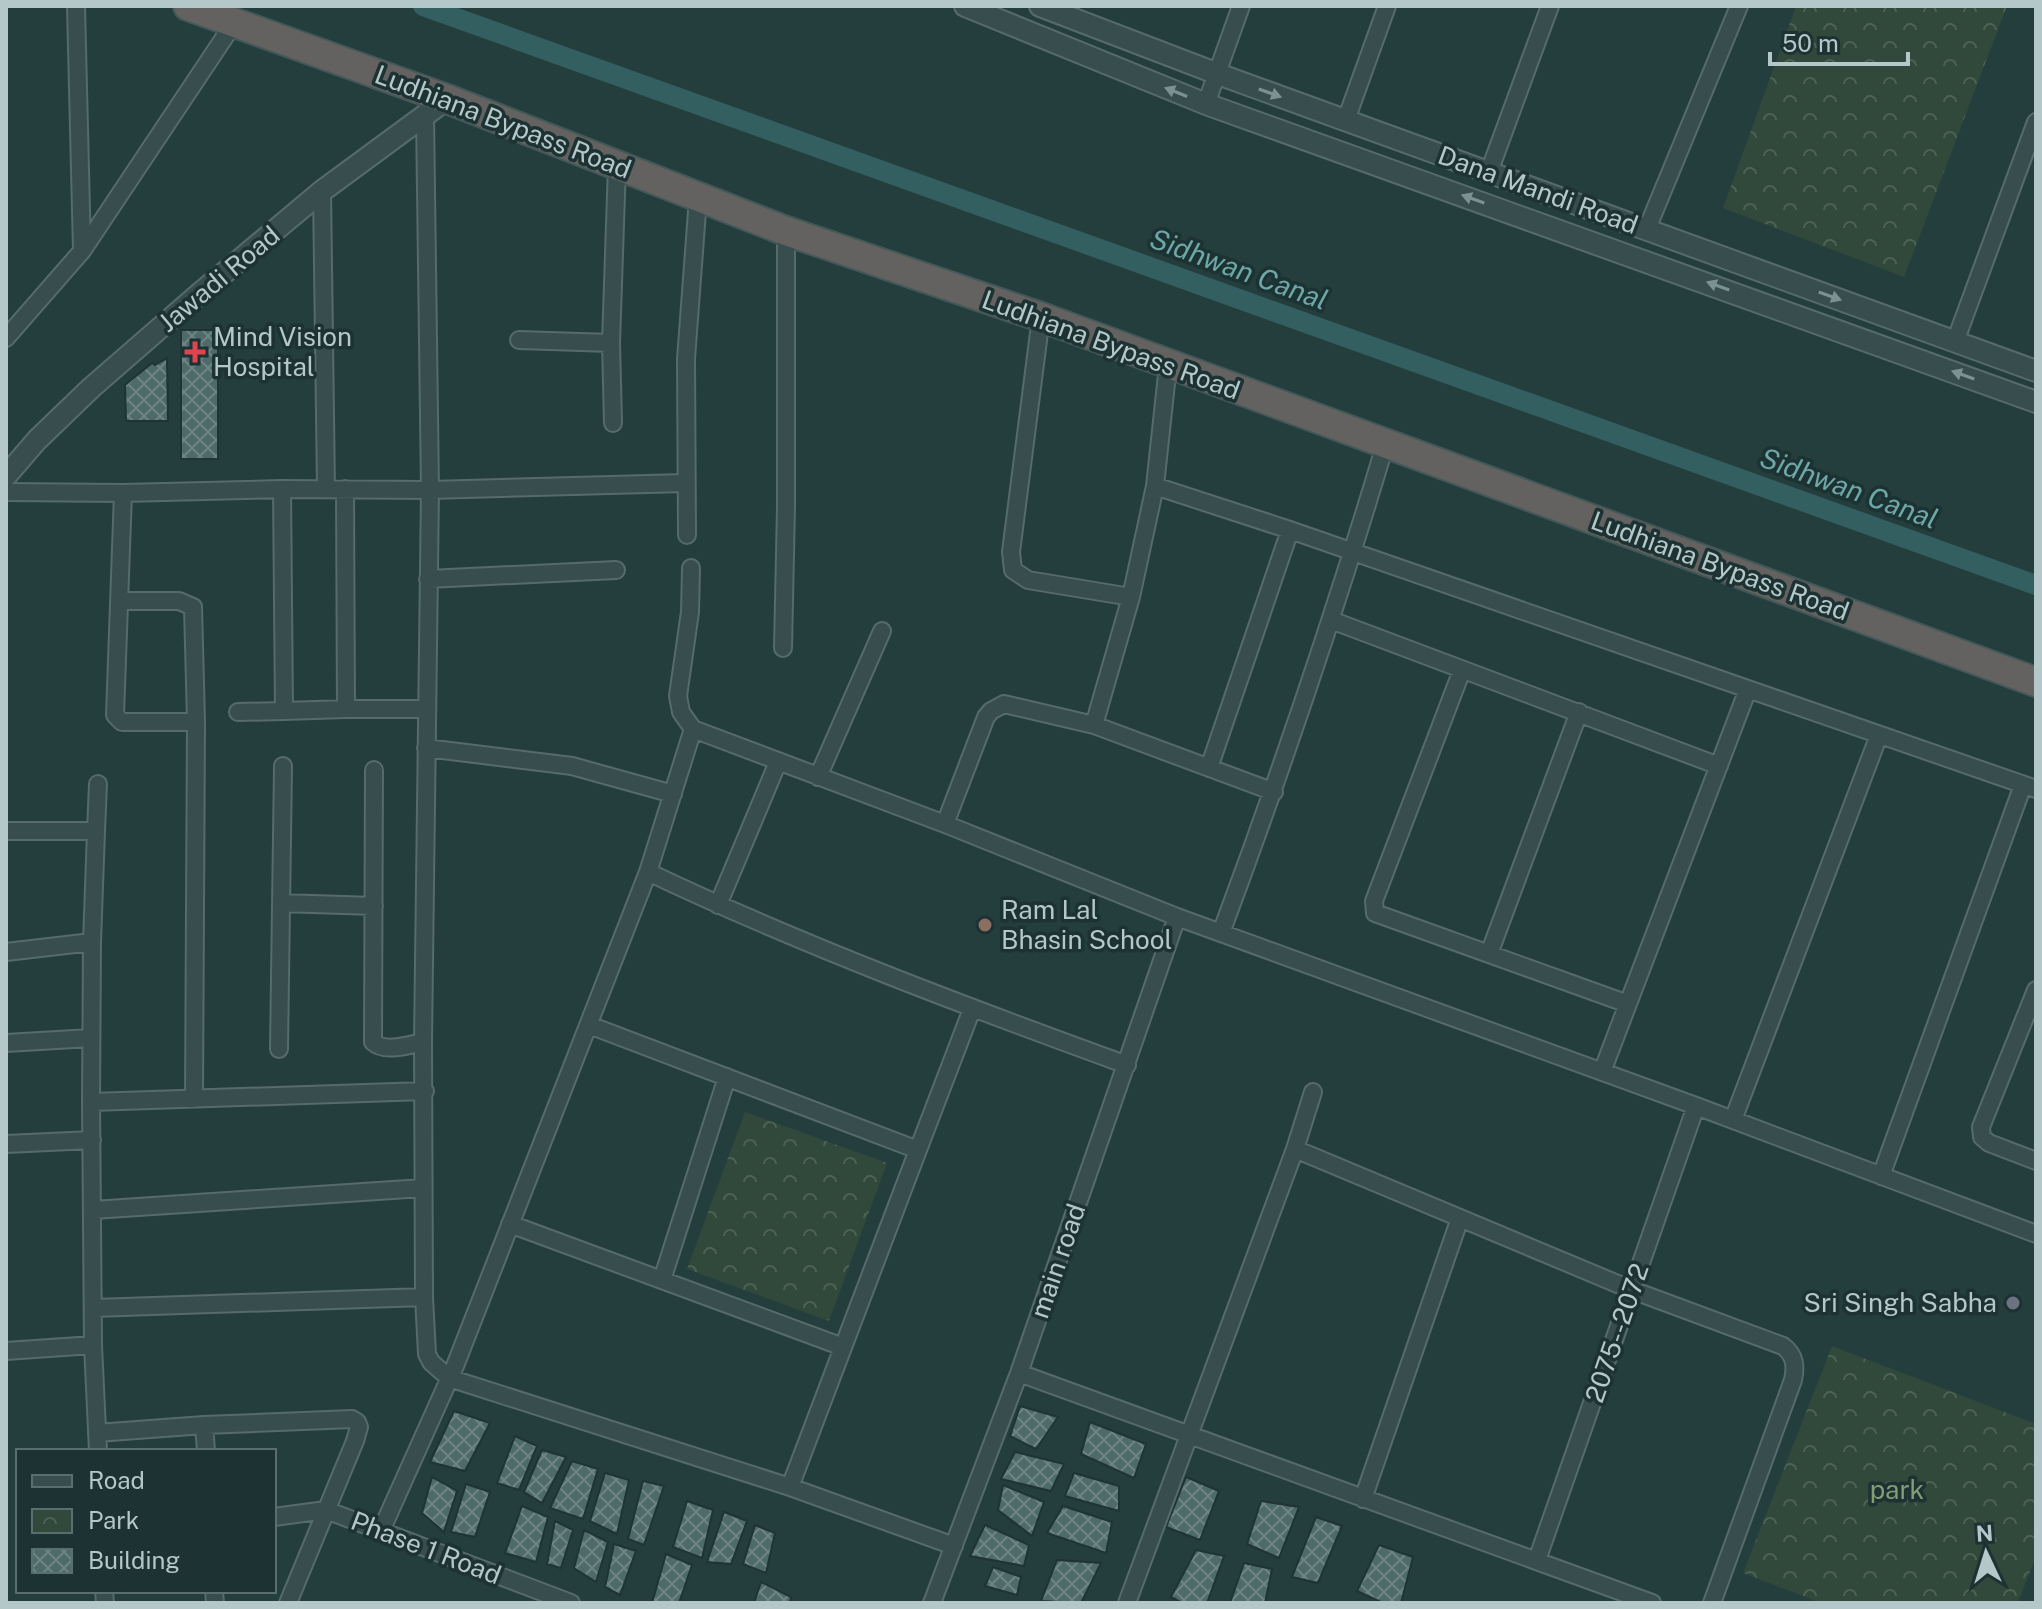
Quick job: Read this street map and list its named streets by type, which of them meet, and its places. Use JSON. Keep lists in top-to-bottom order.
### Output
{
  "streets": {
    "highway": ["Ludhiana Bypass Road"],
    "street": [
      "Dana Mandi Road",
      "Jawadi Road",
      "main road",
      "2075--2072",
      "Phase 1 Road"
    ]
  },
  "crossings": [
    ["Ludhiana Bypass Road", "Jawadi Road"]
  ],
  "water": ["Sidhwan Canal"],
  "parks": ["park"],
  "places": {
    "health": ["Mind Vision Hospital"],
    "other": ["Ram Lal Bhasin School", "Sri Singh Sabha"]
  },
  "legend": ["Road", "Park", "Building"],
  "scale_bar": "50 m",
  "north": "top"
}
